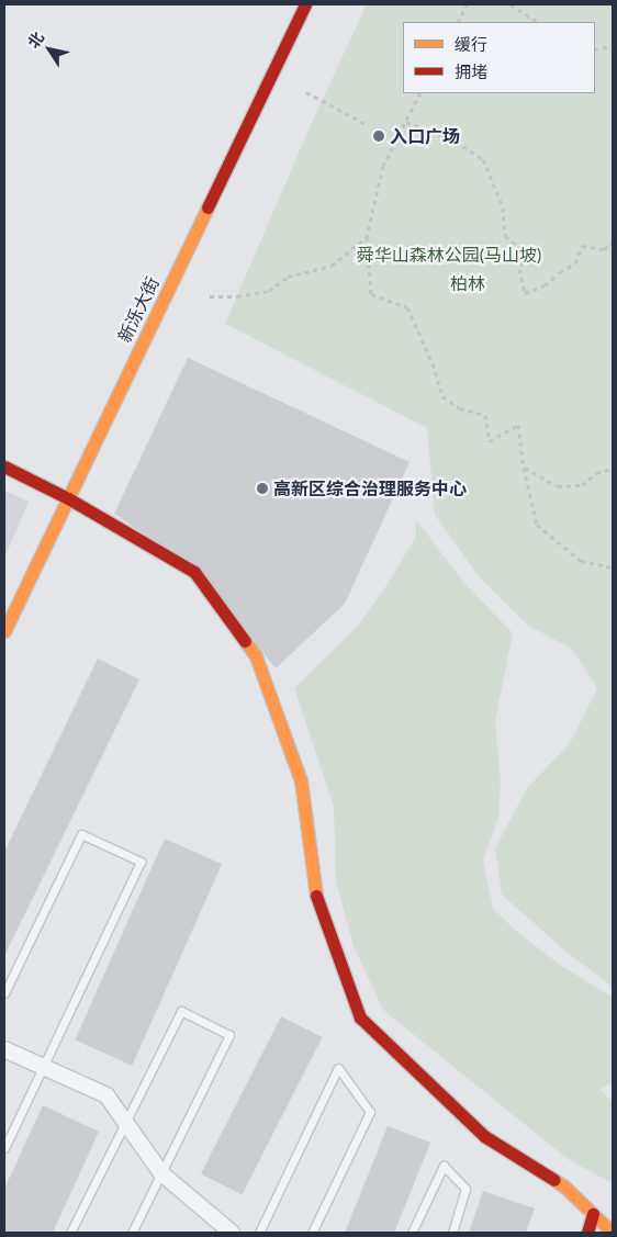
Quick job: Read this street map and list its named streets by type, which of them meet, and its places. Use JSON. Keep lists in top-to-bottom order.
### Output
{
  "streets": {
    "street": ["新泺大街"]
  },
  "parks": ["舜华山森林公园(马山坡)", "柏林"],
  "places": ["入口广场", "高新区综合治理服务中心"],
  "legend": ["缓行", "拥堵"],
  "north": "top left"
}
